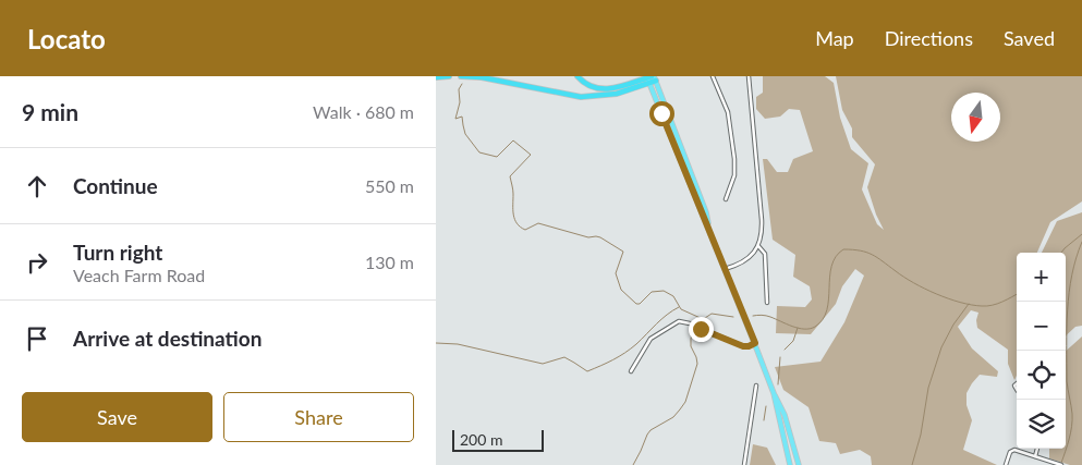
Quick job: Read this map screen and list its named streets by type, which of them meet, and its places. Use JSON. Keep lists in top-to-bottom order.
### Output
{
  "scale_bar": "200 m",
  "north": "bottom",
  "page": {
    "header": "Locato",
    "nav": ["Map", "Directions", "Saved"],
    "heading": ["9 min", "Walk · 680 m"],
    "list": [
      ["Continue", "550 m"],
      ["Turn right", "Veach Farm Road", "130 m"],
      "Arrive at destination"
    ],
    "map_buttons": ["+", "−"],
    "buttons": ["Save", "Share"],
    "scale": "200 m"
  }
}
